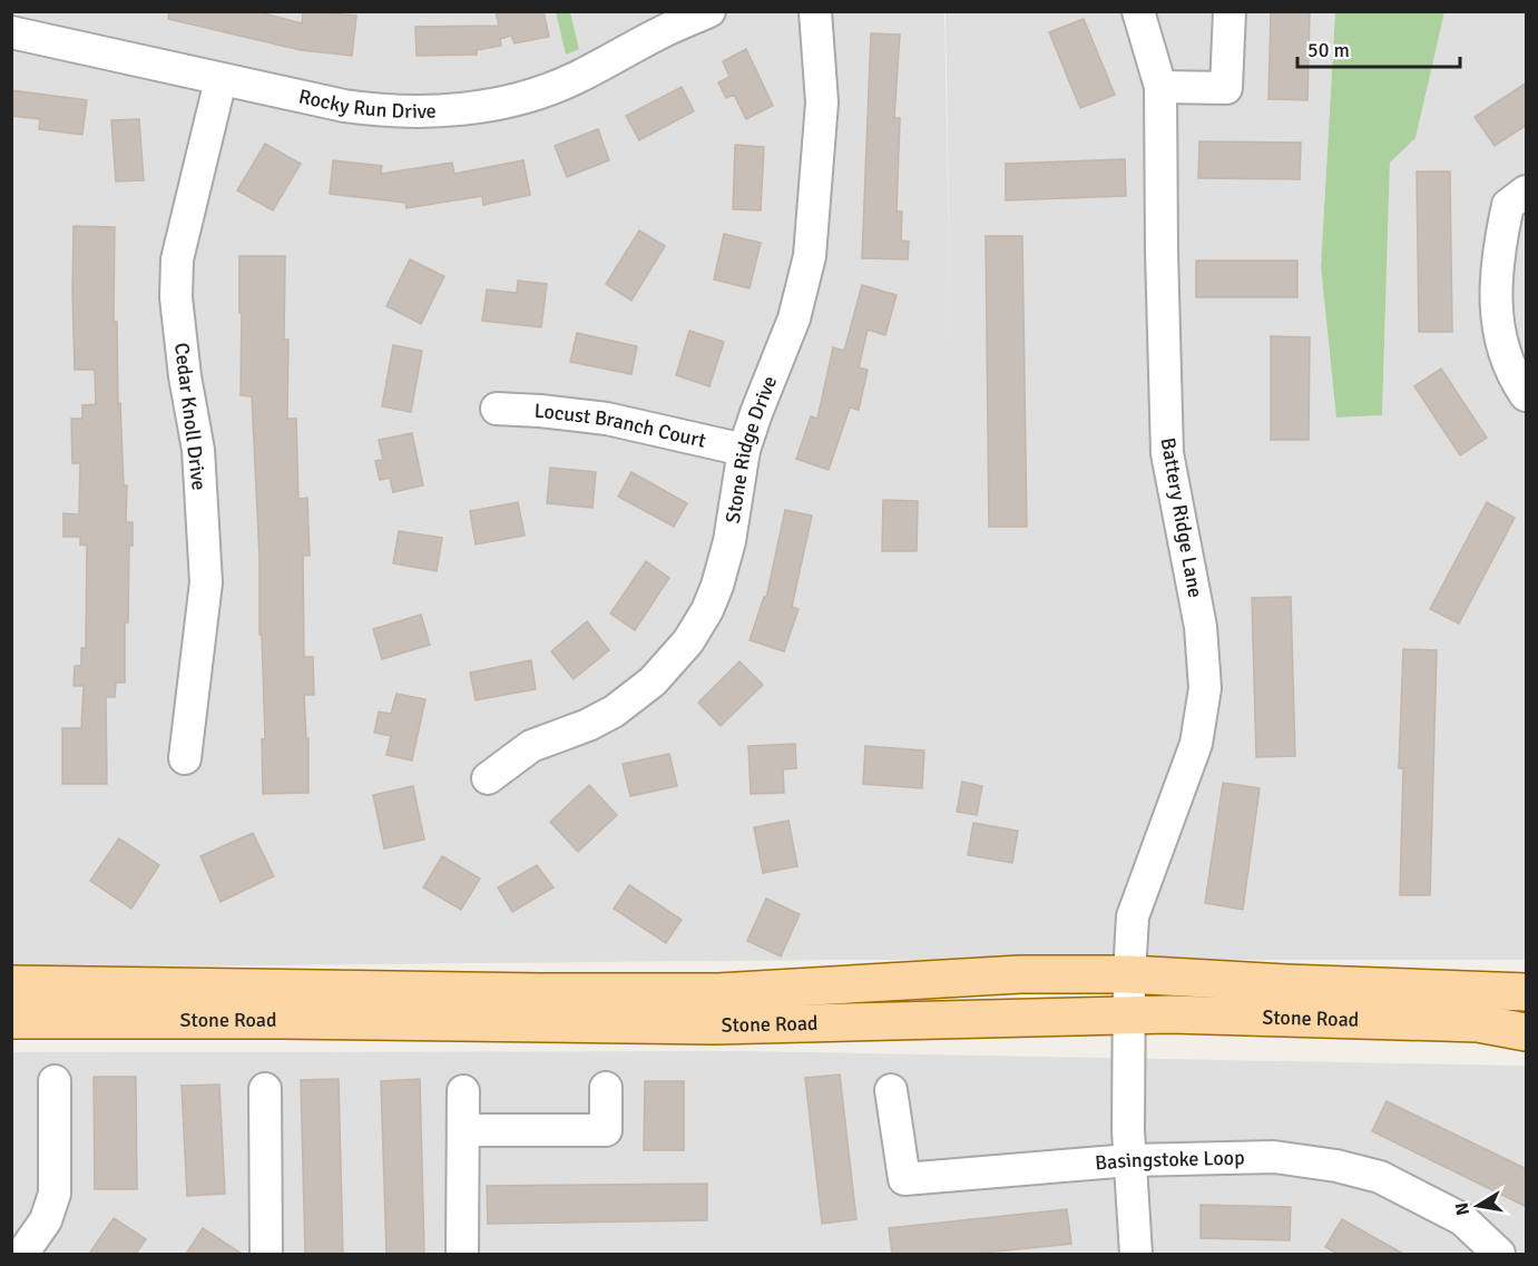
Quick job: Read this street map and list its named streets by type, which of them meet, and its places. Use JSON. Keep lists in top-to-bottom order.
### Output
{
  "streets": {
    "main road": ["Stone Road"],
    "street": [
      "Rocky Run Drive",
      "Cedar Knoll Drive",
      "Locust Branch Court",
      "Stone Ridge Drive",
      "Battery Ridge Lane",
      "Basingstoke Loop"
    ]
  },
  "crossings": [
    ["Rocky Run Drive", "Cedar Knoll Drive"],
    ["Locust Branch Court", "Stone Ridge Drive"],
    ["Battery Ridge Lane", "Stone Road"],
    ["Battery Ridge Lane", "Basingstoke Loop"]
  ],
  "scale_bar": "50 m",
  "north": "left"
}
